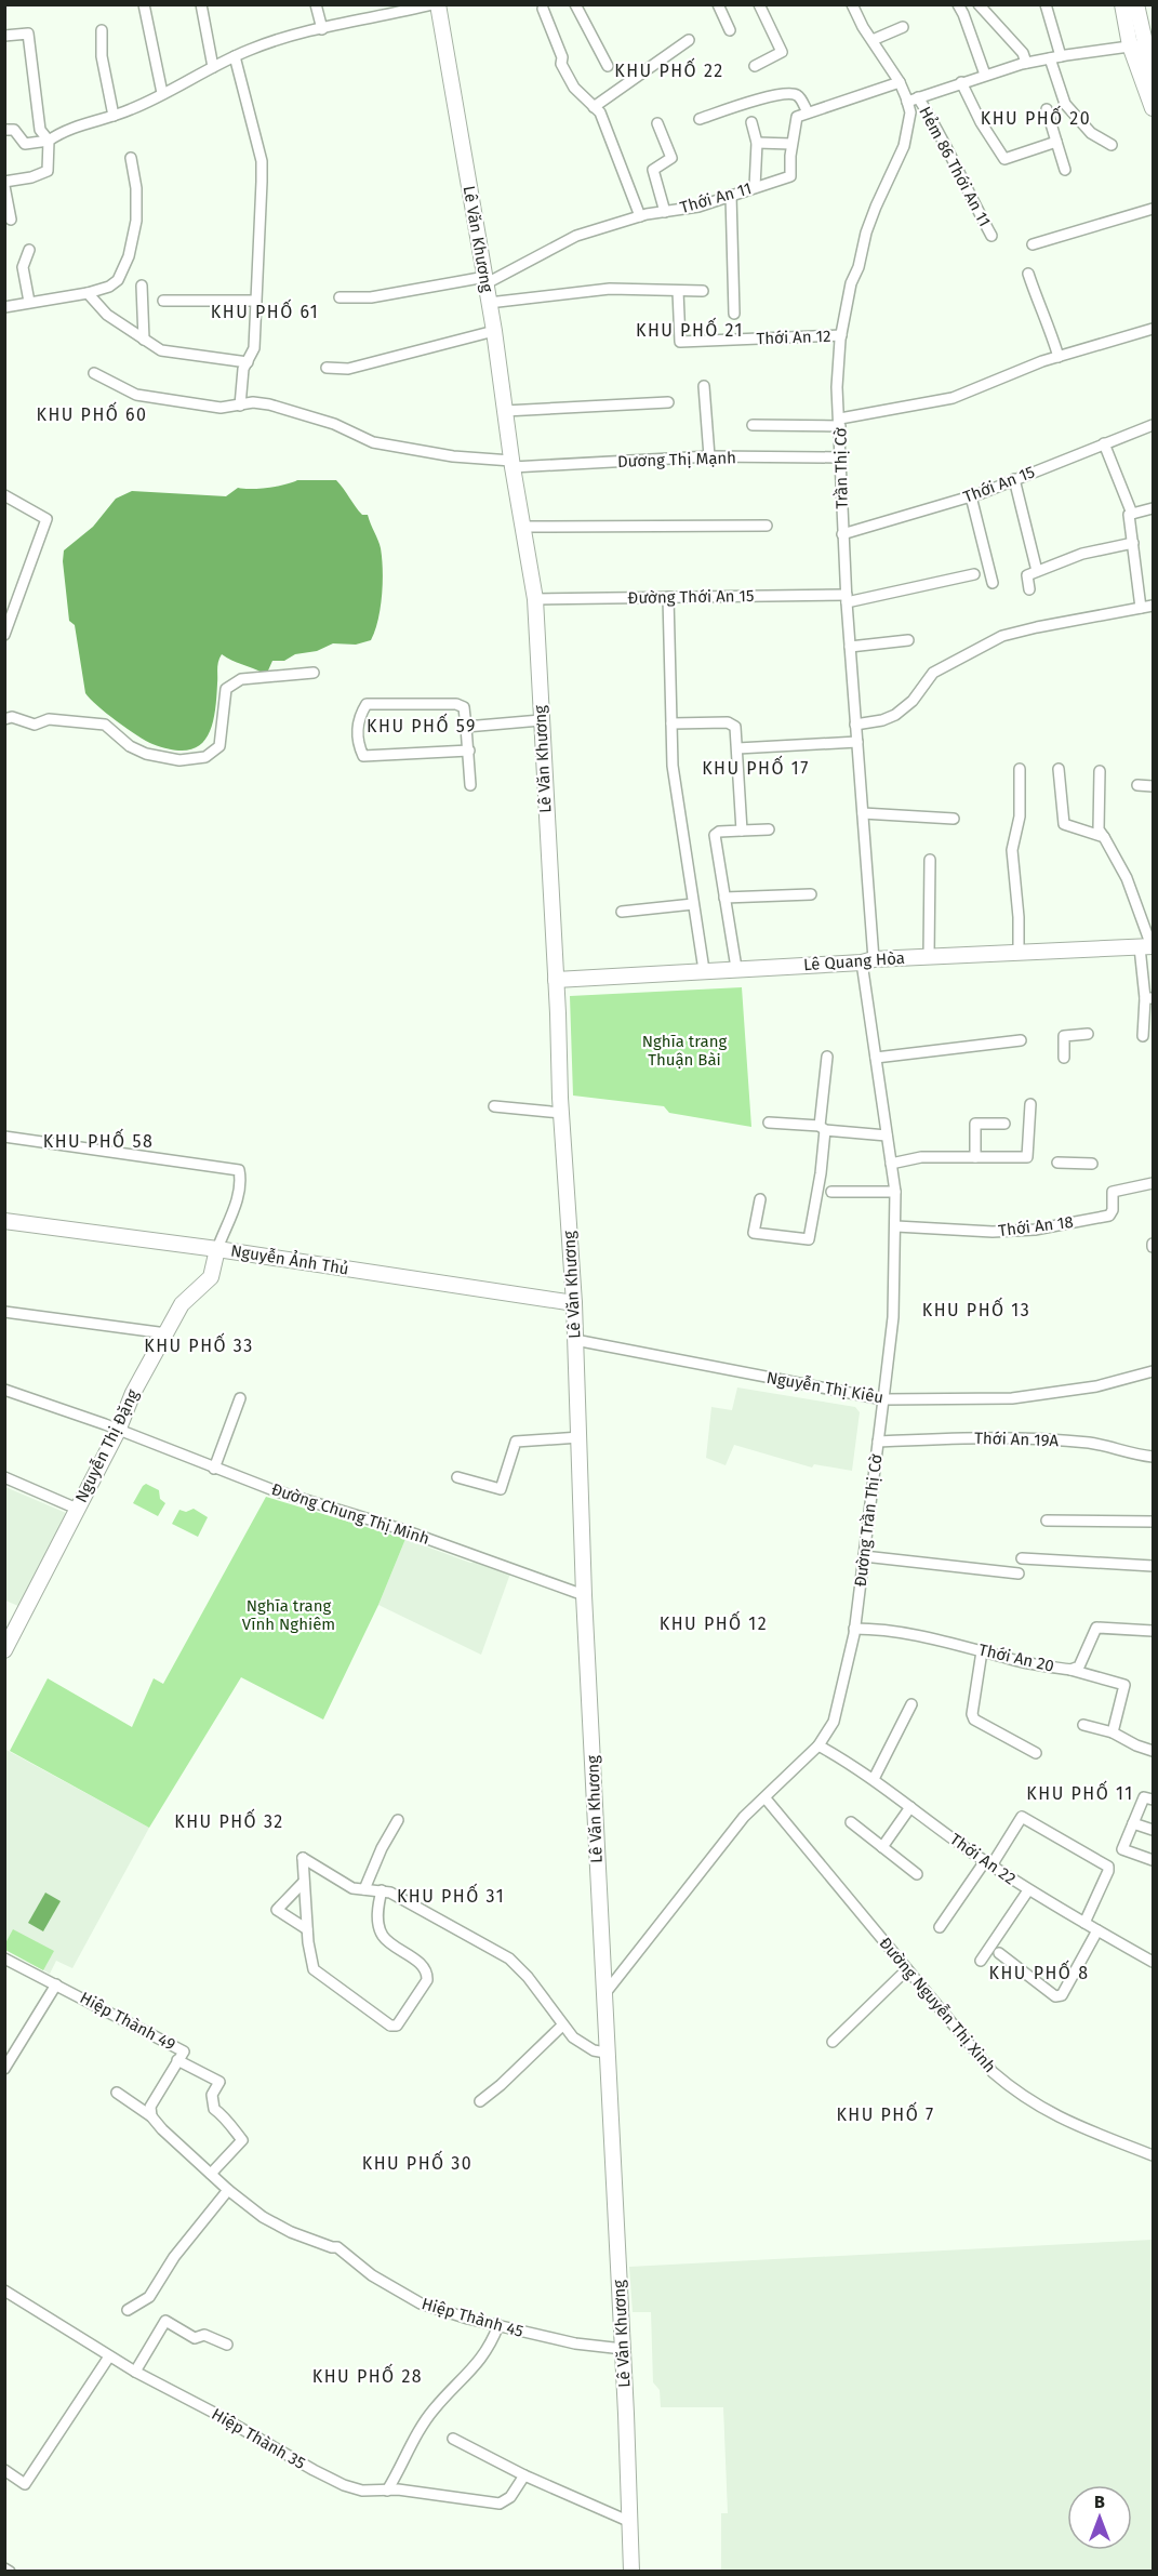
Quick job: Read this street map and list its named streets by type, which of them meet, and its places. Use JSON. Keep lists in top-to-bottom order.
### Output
{
  "streets": {
    "main road": [
      "Lê Văn Khương",
      "Lê Quang Hòa",
      "Nguyễn Ảnh Thủ",
      "Nguyễn Thị Đặng"
    ],
    "street": [
      "Hẻm 86 Thới An 11",
      "Thới An 11",
      "Thới An 12",
      "Dương Thị Mạnh",
      "Trần Thị Cờ",
      "Thới An 15",
      "Đường Thới An 15",
      "Thới An 18",
      "Nguyễn Thị Kiêu",
      "Thới An 19A",
      "Đường Chung Thị Minh",
      "Đường Trần Thị Cờ",
      "Thới An 20",
      "Thới An 22",
      "Đường Nguyễn Thị Xinh",
      "Hiệp Thành 49",
      "Hiệp Thành 45",
      "Hiệp Thành 35"
    ]
  },
  "crossings": [
    ["Hẻm 86 Thới An 11", "Trần Thị Cờ"],
    ["Thới An 11", "Lê Văn Khương"],
    ["Lê Văn Khương", "Dương Thị Mạnh"],
    ["Lê Văn Khương", "Đường Thới An 15"],
    ["Lê Văn Khương", "Lê Quang Hòa"],
    ["Lê Văn Khương", "Nguyễn Ảnh Thủ"],
    ["Lê Văn Khương", "Nguyễn Thị Kiêu"],
    ["Lê Văn Khương", "Đường Chung Thị Minh"],
    ["Lê Văn Khương", "Đường Trần Thị Cờ"],
    ["Lê Văn Khương", "Hiệp Thành 45"],
    ["Thới An 12", "Trần Thị Cờ"],
    ["Dương Thị Mạnh", "Trần Thị Cờ"],
    ["Trần Thị Cờ", "Thới An 15"],
    ["Trần Thị Cờ", "Đường Thới An 15"],
    ["Trần Thị Cờ", "Lê Quang Hòa"],
    ["Trần Thị Cờ", "Đường Trần Thị Cờ"],
    ["Lê Quang Hòa", "Đường Trần Thị Cờ"],
    ["Thới An 18", "Đường Trần Thị Cờ"],
    ["Nguyễn Ảnh Thủ", "Nguyễn Thị Đặng"],
    ["Nguyễn Thị Kiêu", "Đường Trần Thị Cờ"],
    ["Thới An 19A", "Đường Trần Thị Cờ"],
    ["Nguyễn Thị Đặng", "Đường Chung Thị Minh"],
    ["Đường Trần Thị Cờ", "Thới An 20"],
    ["Đường Trần Thị Cờ", "Thới An 22"],
    ["Đường Trần Thị Cờ", "Đường Nguyễn Thị Xinh"],
    ["Hiệp Thành 49", "Hiệp Thành 45"]
  ],
  "districts": [
    "KHU PHỐ 22",
    "KHU PHỐ 20",
    "KHU PHỐ 61",
    "KHU PHỐ 21",
    "KHU PHỐ 60",
    "KHU PHỐ 59",
    "KHU PHỐ 17",
    "KHU PHỐ 58",
    "KHU PHỐ 13",
    "KHU PHỐ 33",
    "KHU PHỐ 12",
    "KHU PHỐ 11",
    "KHU PHỐ 32",
    "KHU PHỐ 31",
    "KHU PHỐ 8",
    "KHU PHỐ 7",
    "KHU PHỐ 30",
    "KHU PHỐ 28"
  ],
  "parks": ["Nghĩa trang Thuận Bài", "Nghĩa trang Vĩnh Nghiêm"],
  "north": "top"
}
